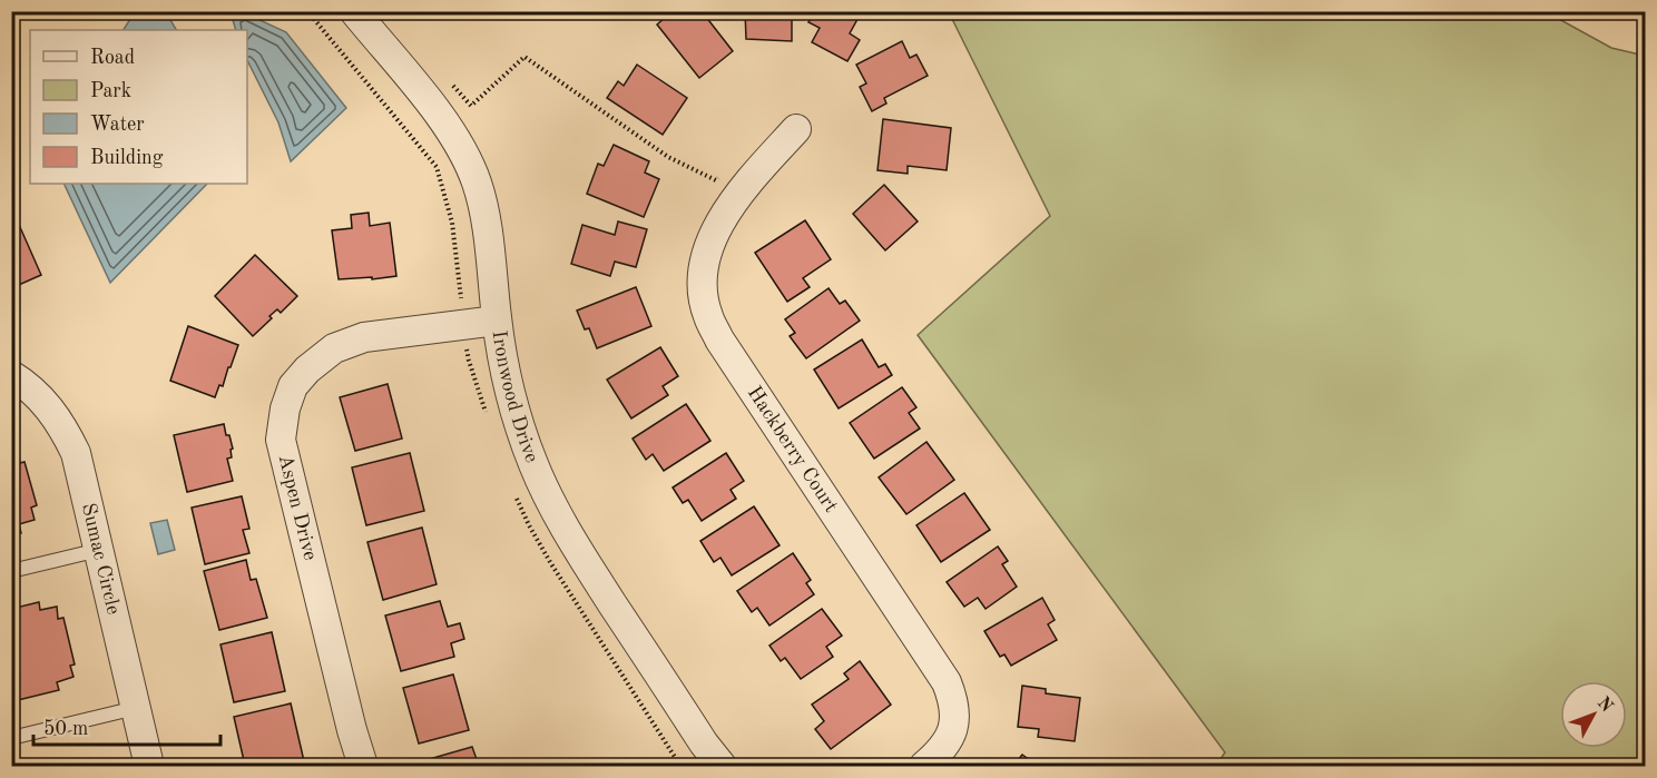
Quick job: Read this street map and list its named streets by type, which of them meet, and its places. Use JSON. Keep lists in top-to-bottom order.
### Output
{
  "streets": {
    "street": [
      "Ironwood Drive",
      "Hackberry Court",
      "Aspen Drive",
      "Sumac Circle"
    ]
  },
  "crossings": [
    ["Ironwood Drive", "Aspen Drive"]
  ],
  "legend": [
    "Road",
    "Park",
    "Water",
    "Building"
  ],
  "scale_bar": "50 m",
  "north": "top right"
}
